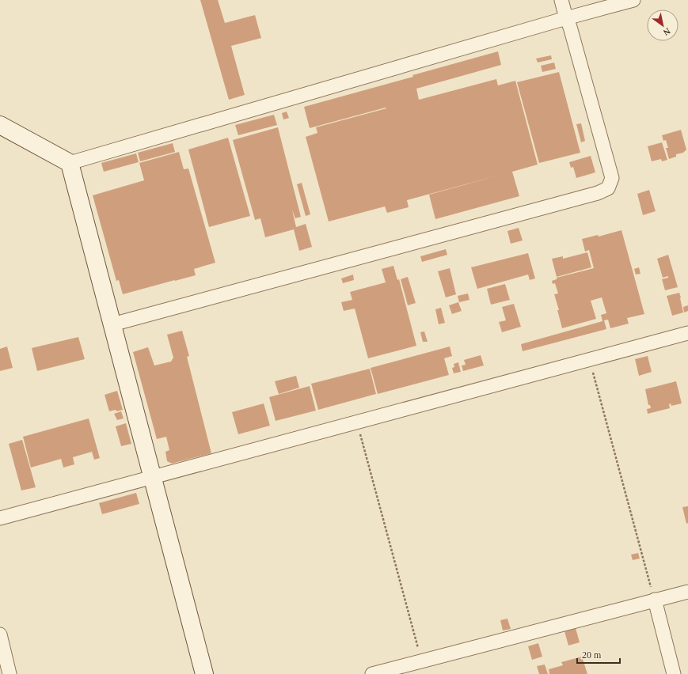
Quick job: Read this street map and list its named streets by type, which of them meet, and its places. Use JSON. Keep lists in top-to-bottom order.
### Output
{
  "scale_bar": "20 m",
  "north": "bottom right"
}
